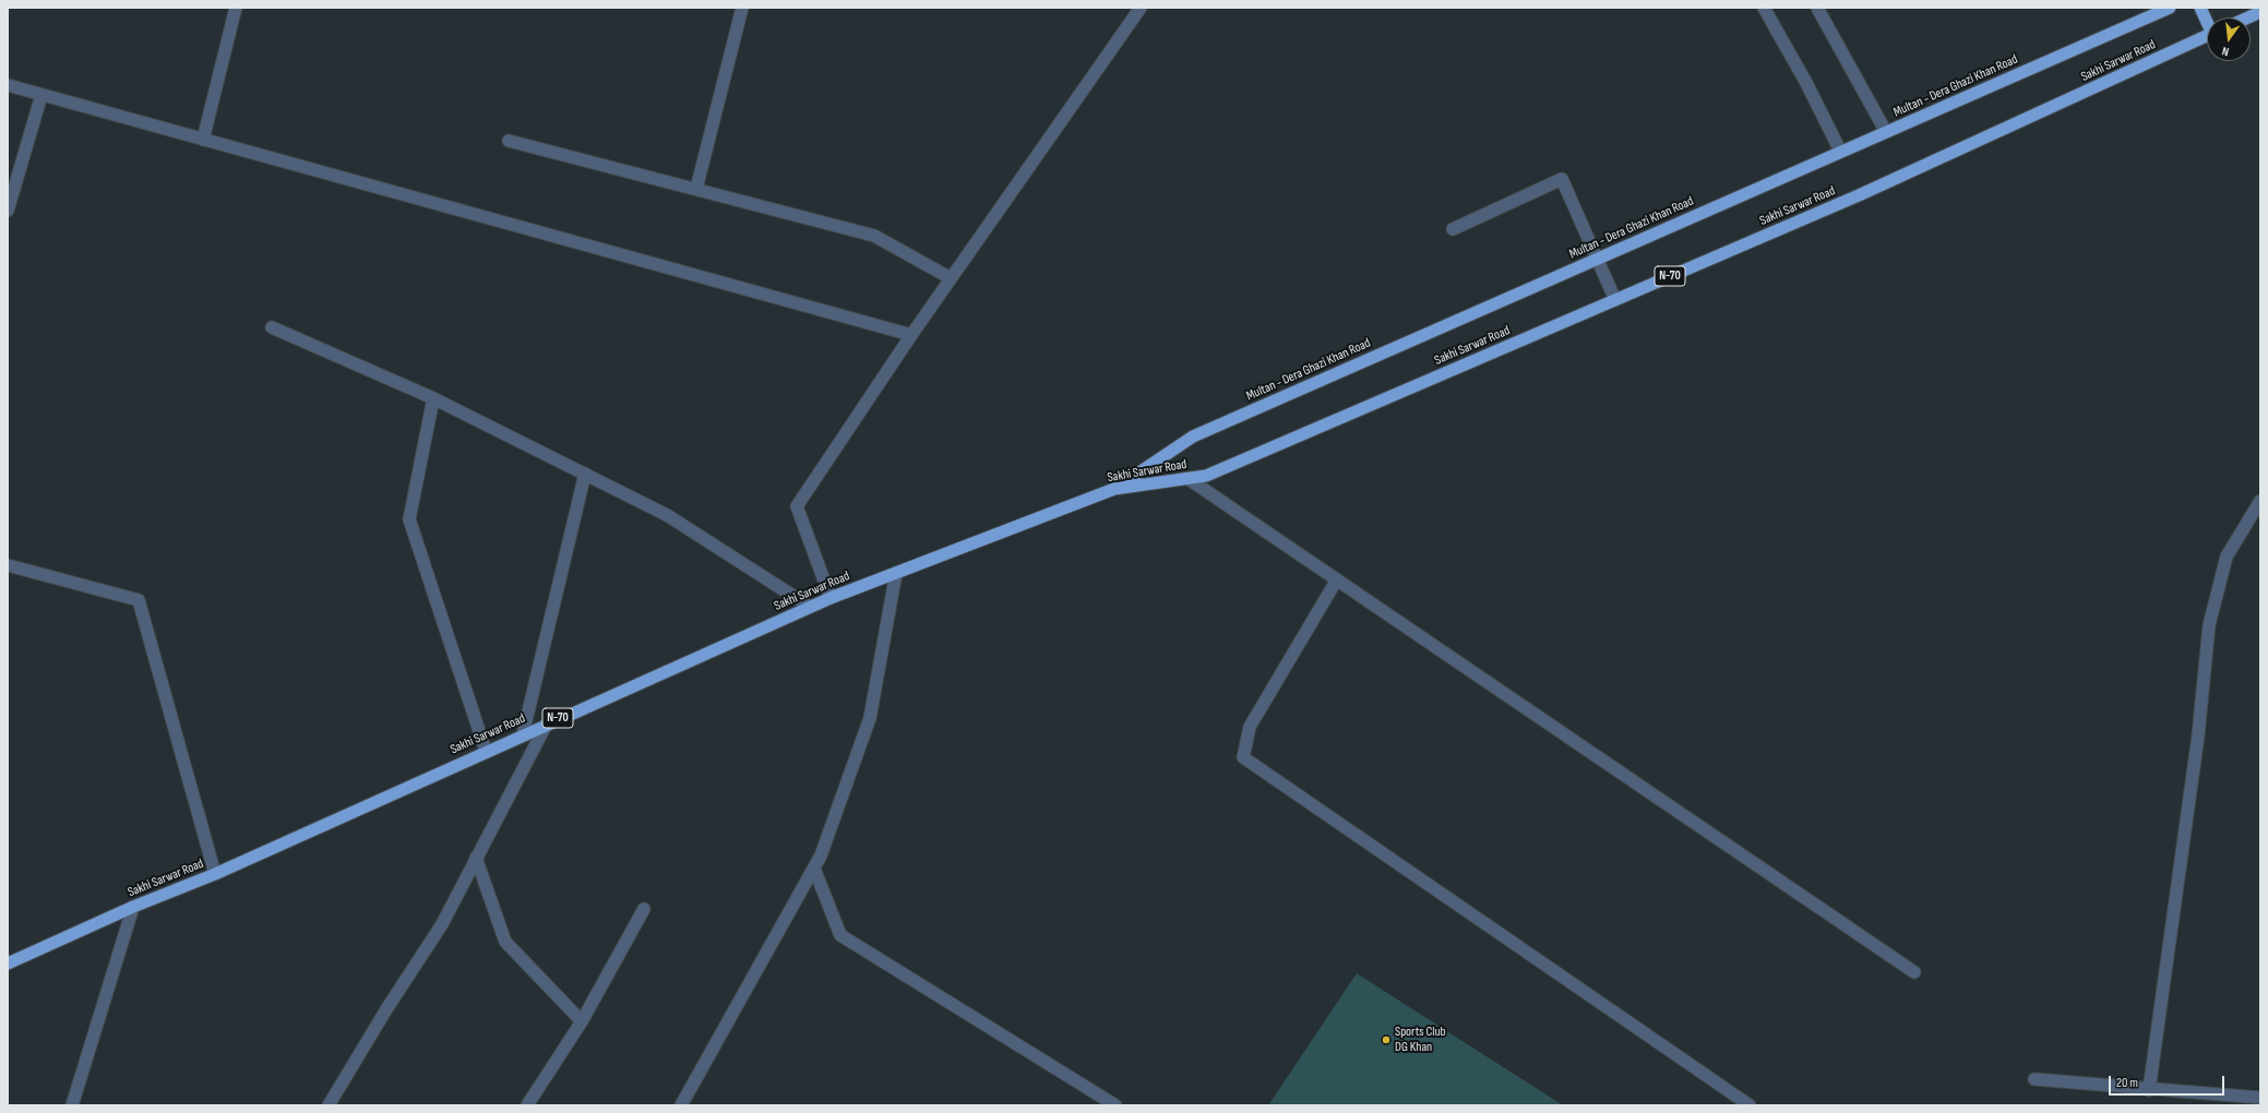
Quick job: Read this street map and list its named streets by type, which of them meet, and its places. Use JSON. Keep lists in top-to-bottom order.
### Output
{
  "streets": {
    "highway": ["Sakhi Sarwar Road", "Multan - Dera Ghazi Khan Road", "N-70"]
  },
  "crossings": [
    ["Sakhi Sarwar Road", "Multan - Dera Ghazi Khan Road"]
  ],
  "places": ["Sports Club DG Khan"],
  "scale_bar": "20 m",
  "north": "bottom"
}
